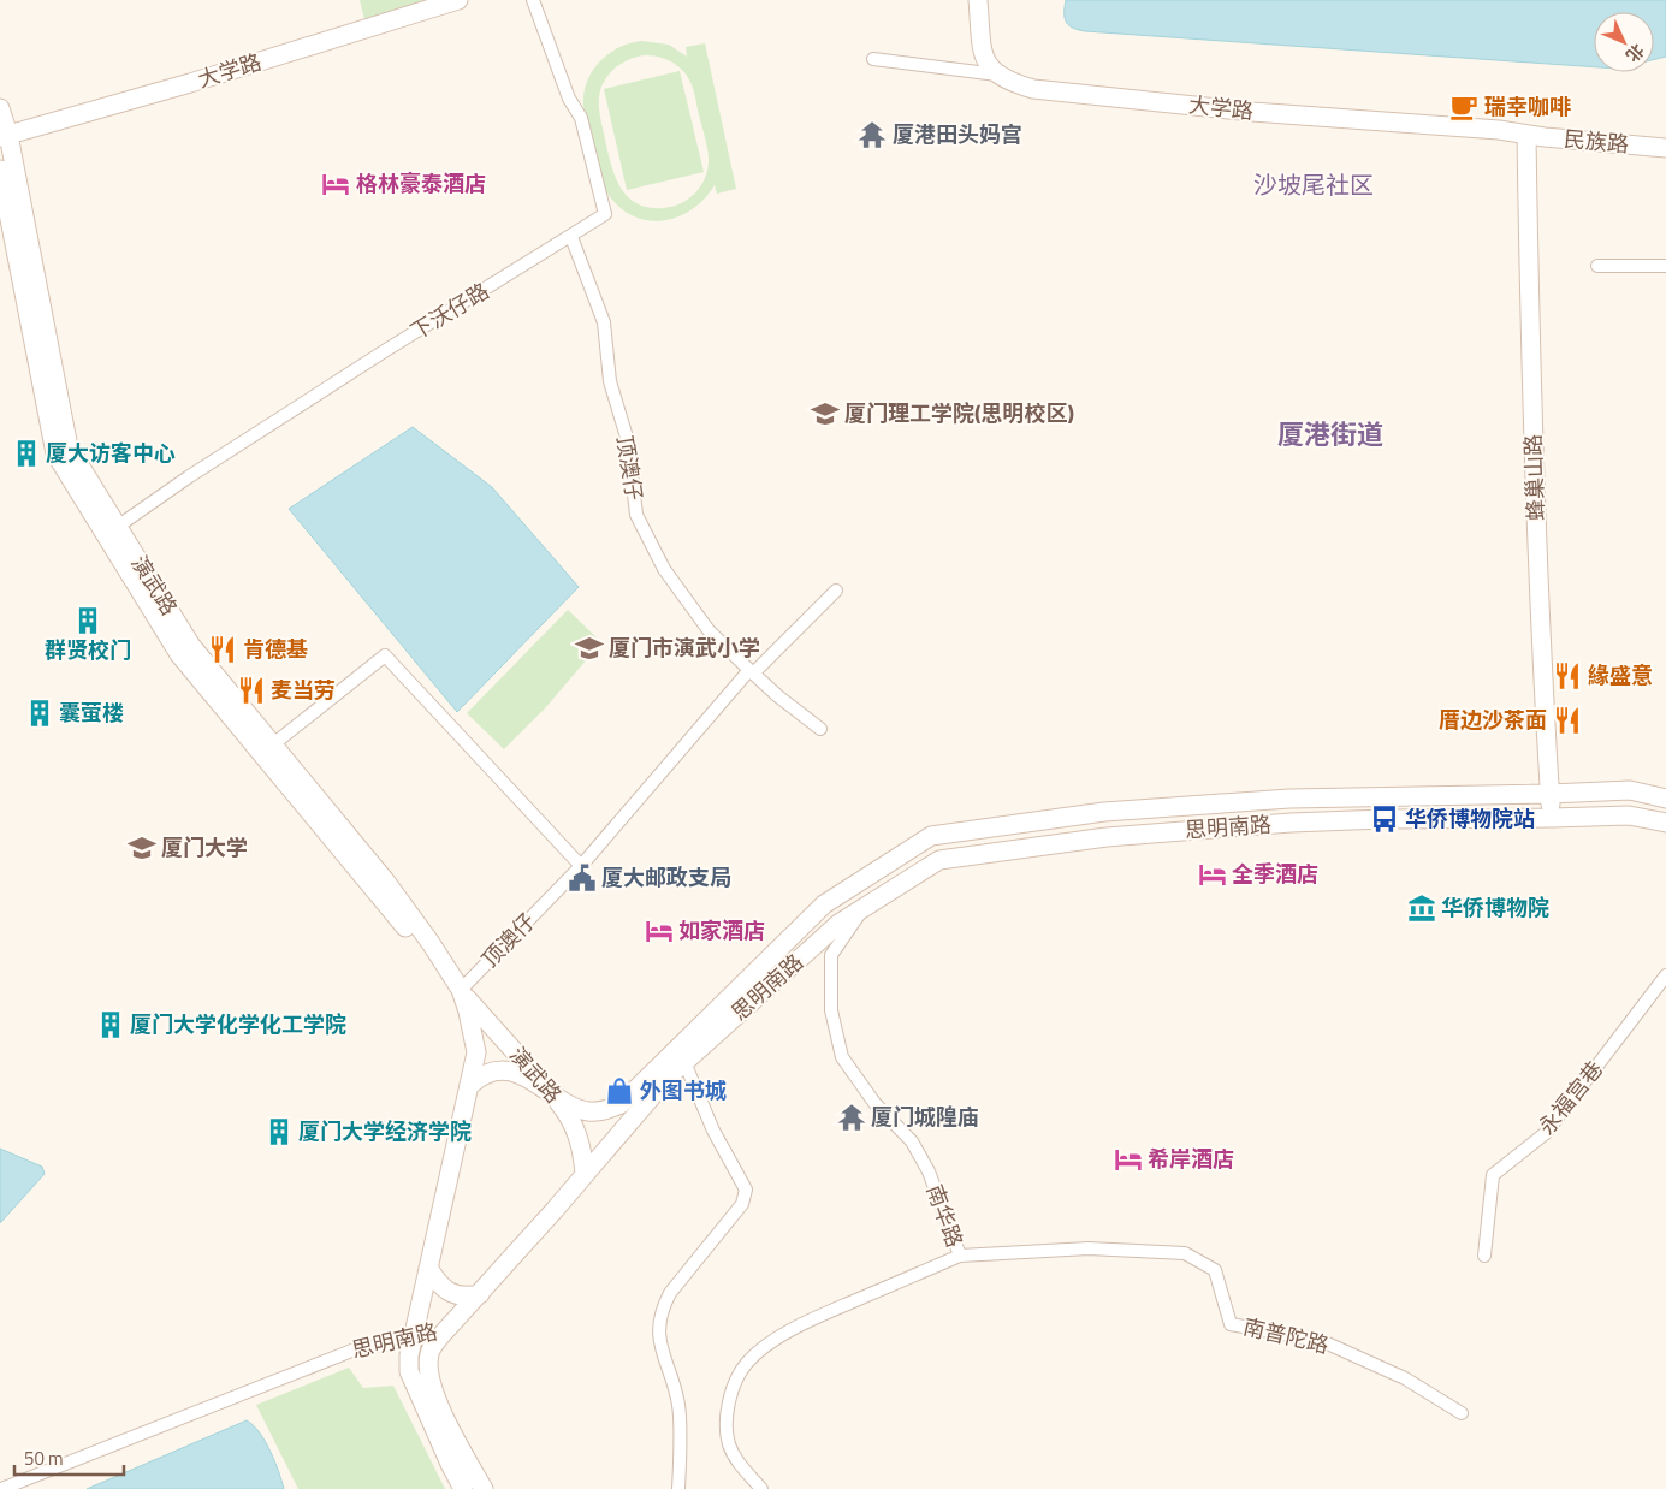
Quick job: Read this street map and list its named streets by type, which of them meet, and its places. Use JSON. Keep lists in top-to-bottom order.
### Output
{
  "streets": {
    "main road": [
      "大学路",
      "民族路",
      "蜂巢山路",
      "演武路",
      "思明南路"
    ],
    "street": [
      "下沃仔路",
      "顶澳仔",
      "永福宫巷",
      "南华路",
      "南普陀路"
    ]
  },
  "crossings": [
    ["大学路", "民族路"],
    ["大学路", "蜂巢山路"],
    ["大学路", "演武路"],
    ["民族路", "蜂巢山路"],
    ["下沃仔路", "顶澳仔"],
    ["下沃仔路", "演武路"],
    ["顶澳仔", "演武路"],
    ["蜂巢山路", "思明南路"],
    ["演武路", "思明南路"],
    ["思明南路", "南华路"],
    ["南华路", "南普陀路"]
  ],
  "districts": ["沙坡尾社区", "厦港街道"],
  "places": {
    "cafe": ["瑞幸咖啡"],
    "temple": ["厦港田头妈宫", "厦门城隍庙"],
    "hotel": [
      "格林豪泰酒店",
      "全季酒店",
      "如家酒店",
      "希岸酒店"
    ],
    "school or university": ["厦门理工学院(思明校区)", "厦门市演武小学", "厦门大学"],
    "building": [
      "厦大访客中心",
      "群贤校门",
      "囊萤楼",
      "厦门大学化学化工学院",
      "厦门大学经济学院"
    ],
    "restaurant": [
      "肯德基",
      "緣盛意",
      "麦当劳",
      "厝边沙茶面"
    ],
    "bus stop": ["华侨博物院站"],
    "public building": ["厦大邮政支局"],
    "museum": ["华侨博物院"],
    "shop": ["外图书城"]
  },
  "scale_bar": "50 m",
  "north": "bottom right"
}
